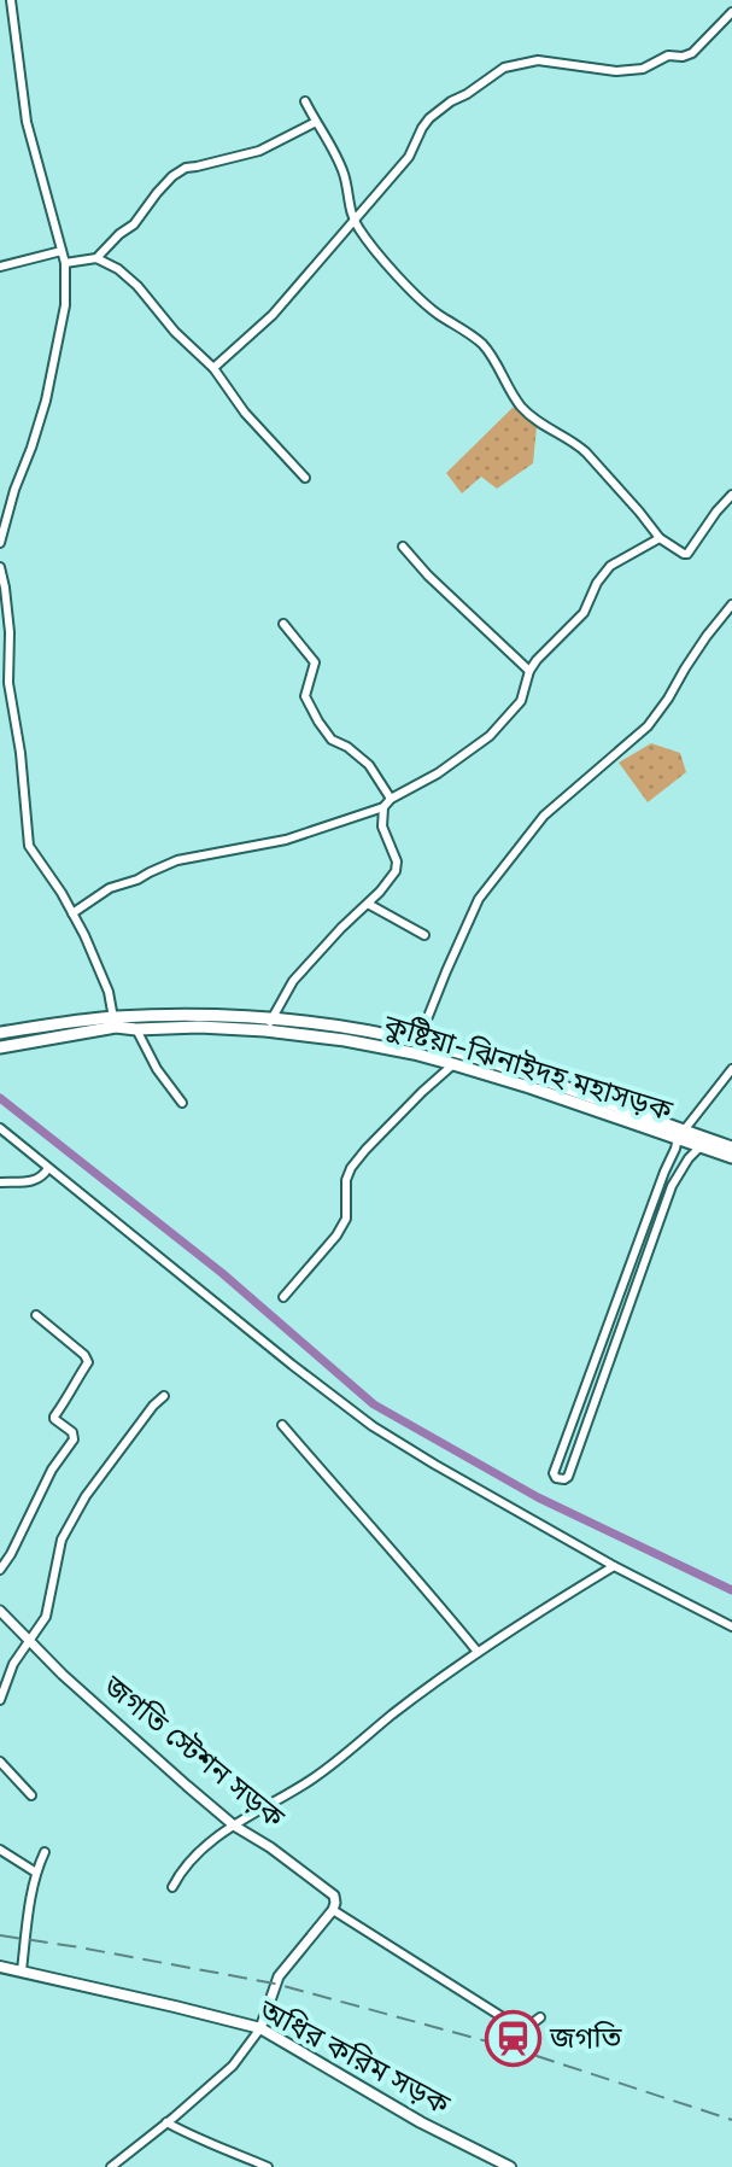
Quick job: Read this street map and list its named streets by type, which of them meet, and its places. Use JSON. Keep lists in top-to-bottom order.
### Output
{
  "streets": {
    "highway": ["কুষ্টিয়া-ঝিনাইদহ মহাসড়ক"],
    "main road": ["অধির করিম সড়ক"],
    "street": ["জগতি স্টেশন সড়ক"]
  },
  "places": {
    "station": ["জগতি"]
  }
}
